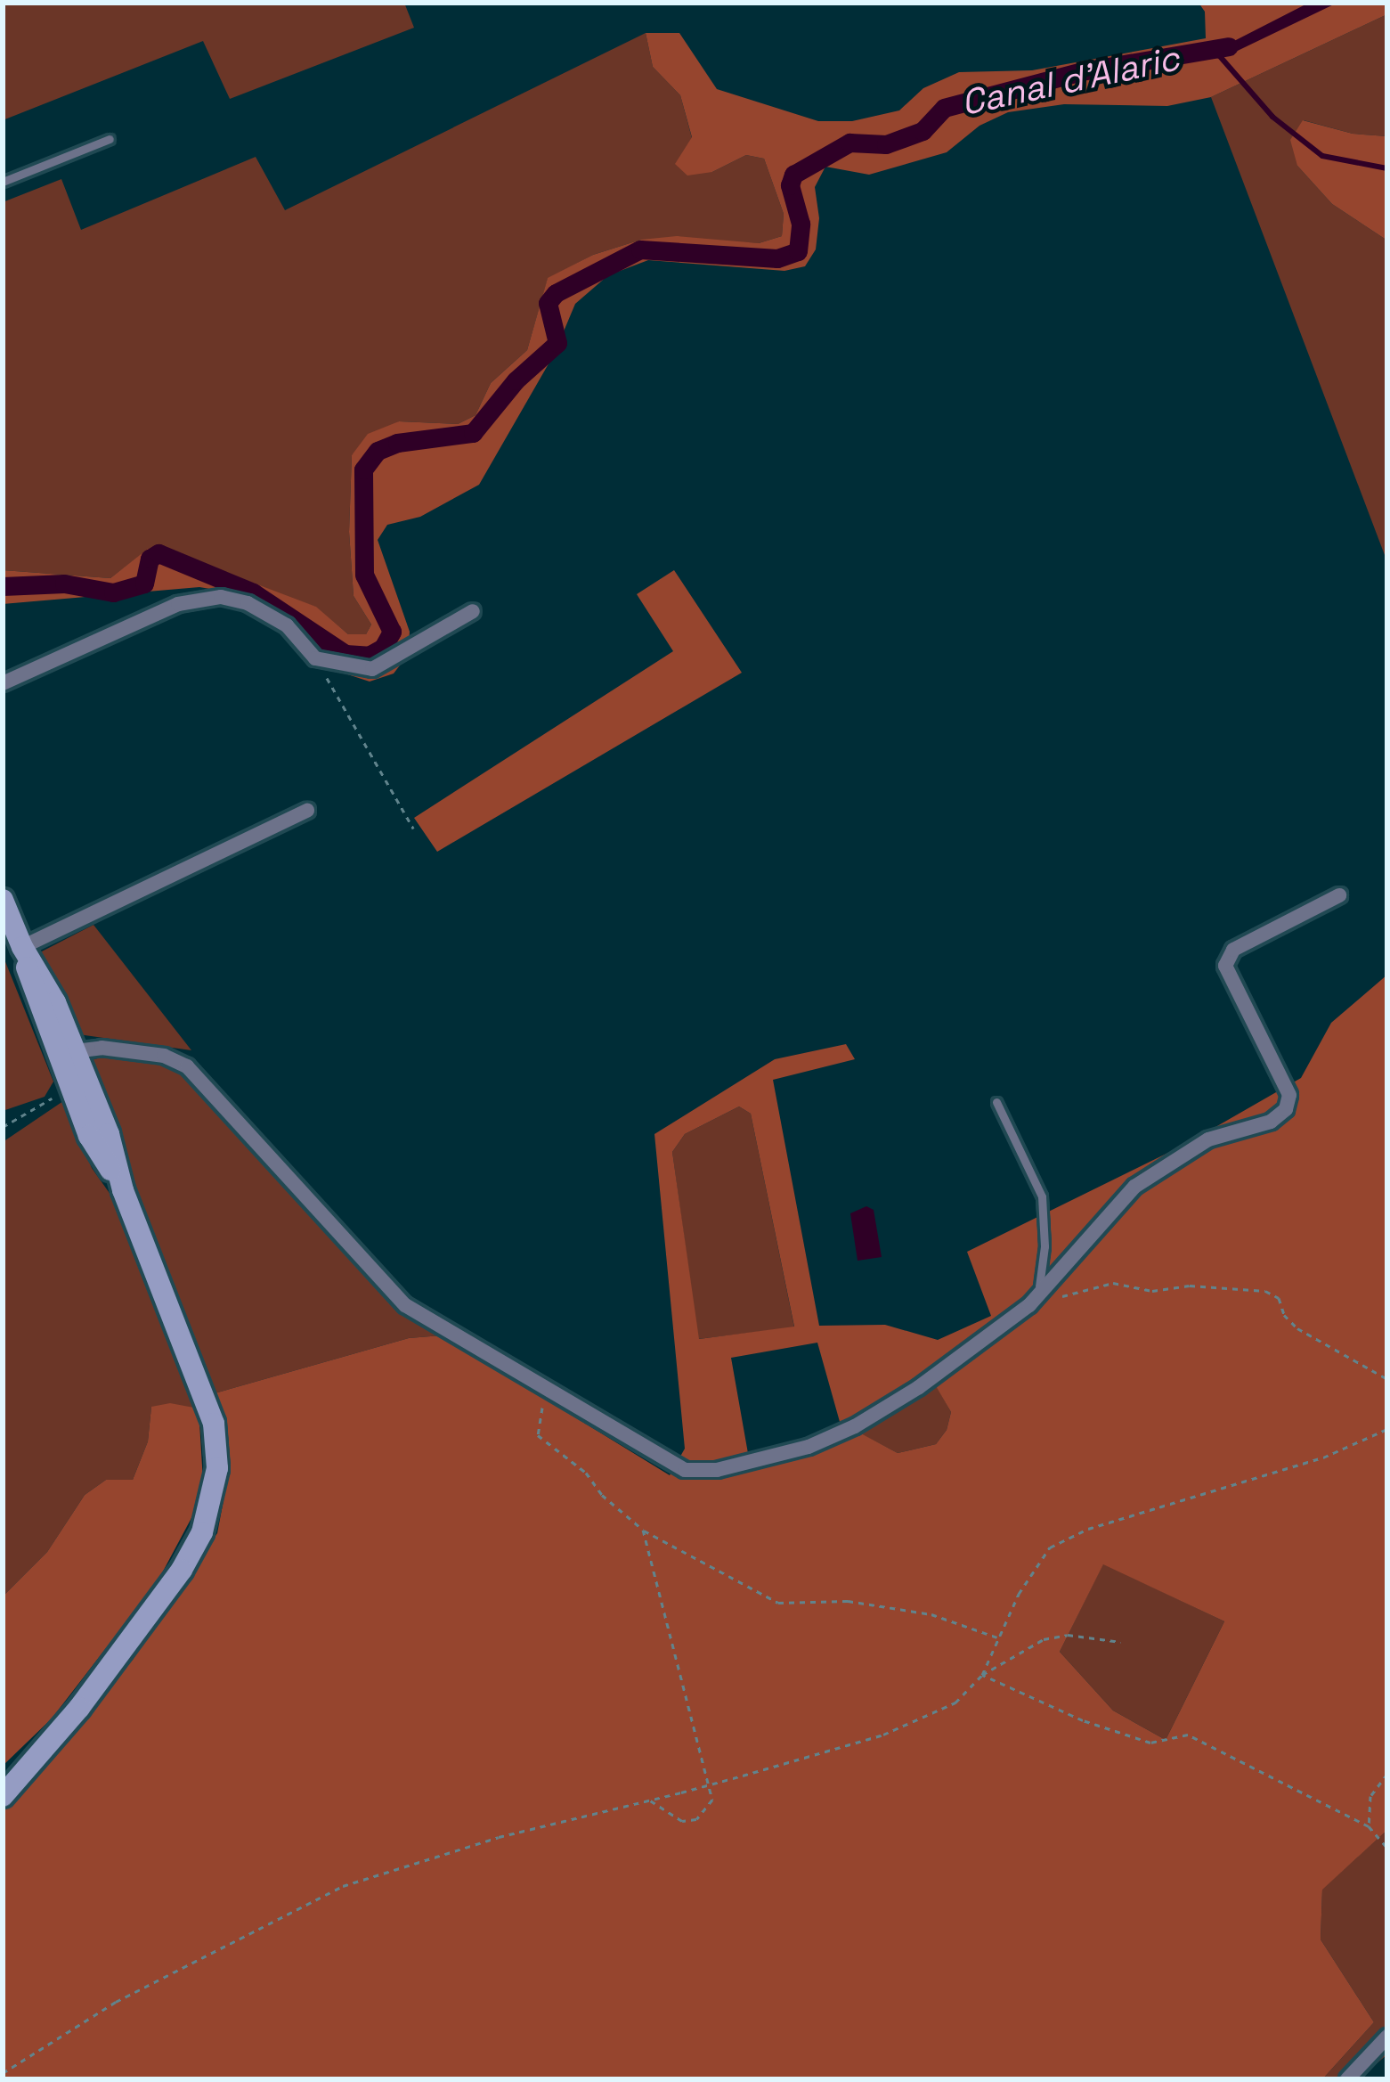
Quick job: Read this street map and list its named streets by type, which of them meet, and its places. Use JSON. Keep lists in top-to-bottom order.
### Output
{
  "water": ["Canal d'Alaric"]
}
